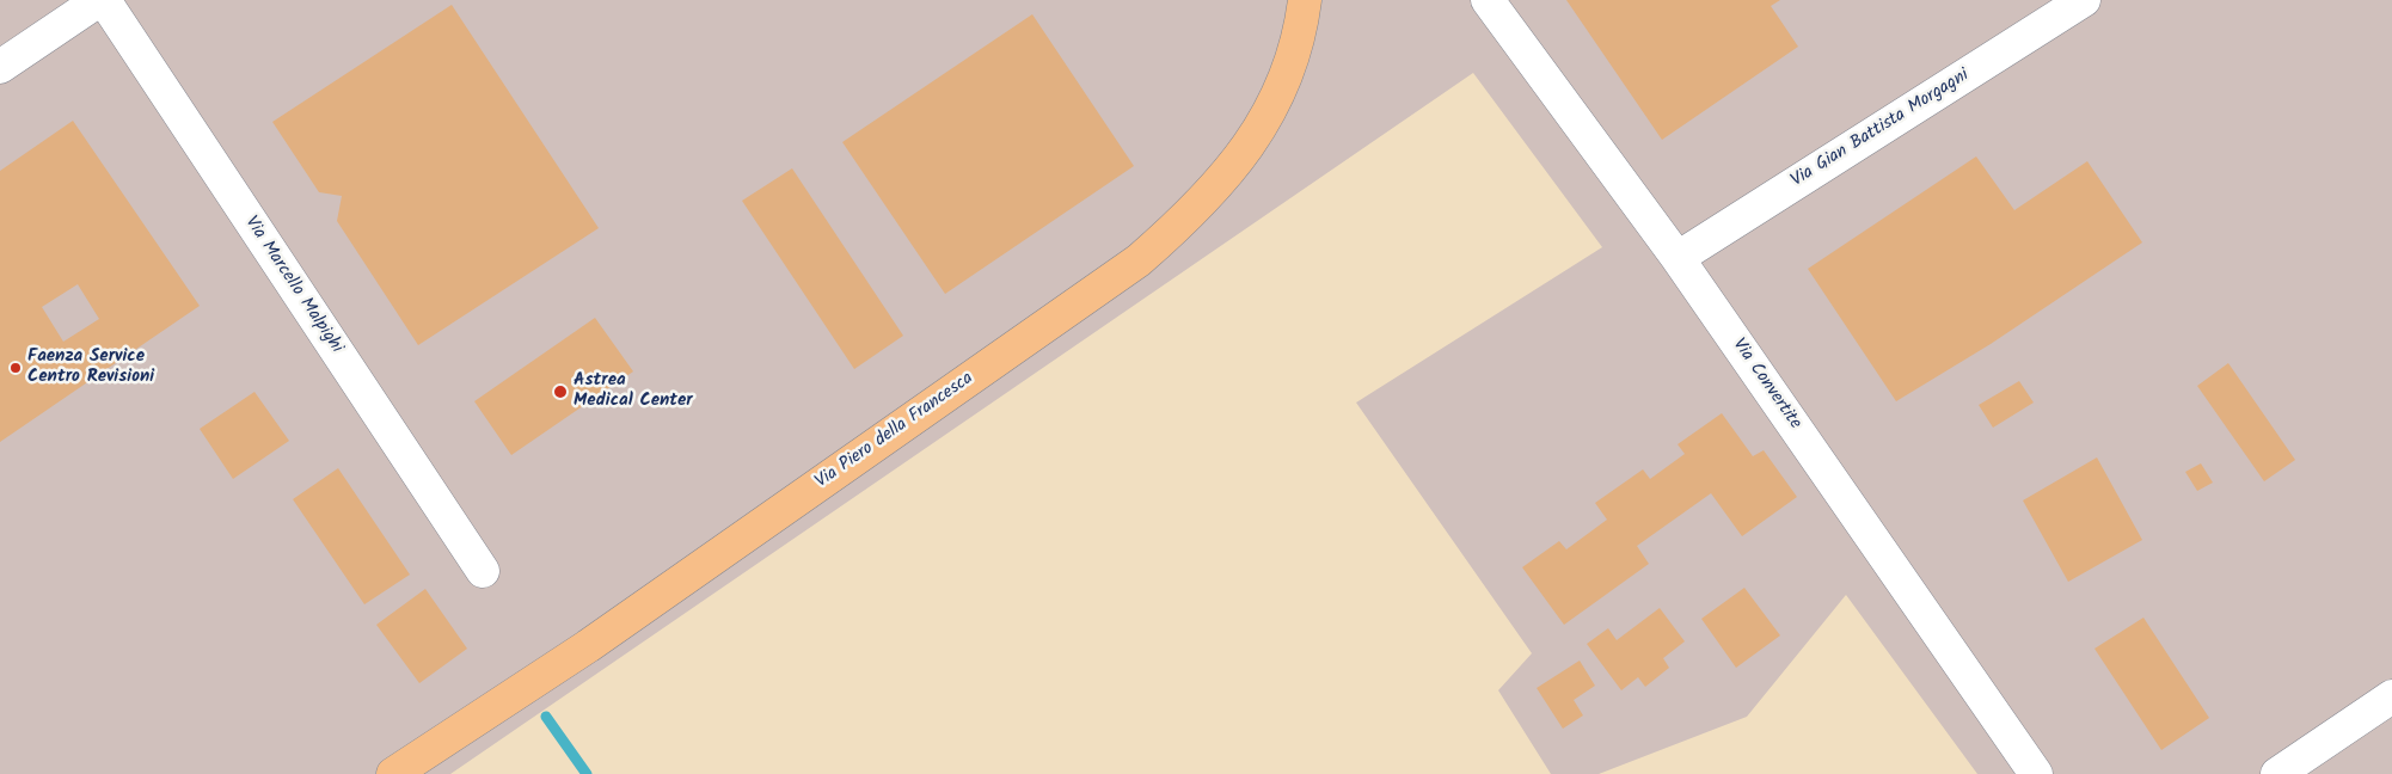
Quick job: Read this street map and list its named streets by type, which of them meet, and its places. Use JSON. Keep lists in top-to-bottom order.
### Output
{
  "streets": {
    "main road": ["Via Piero della Francesca"],
    "street": ["Via Gian Battista Morgagni", "Via Marcello Malpighi", "Via Convertite"]
  },
  "crossings": [
    ["Via Gian Battista Morgagni", "Via Convertite"]
  ],
  "places": ["Faenza Service Centro Revisioni", "Astrea Medical Center"]
}
